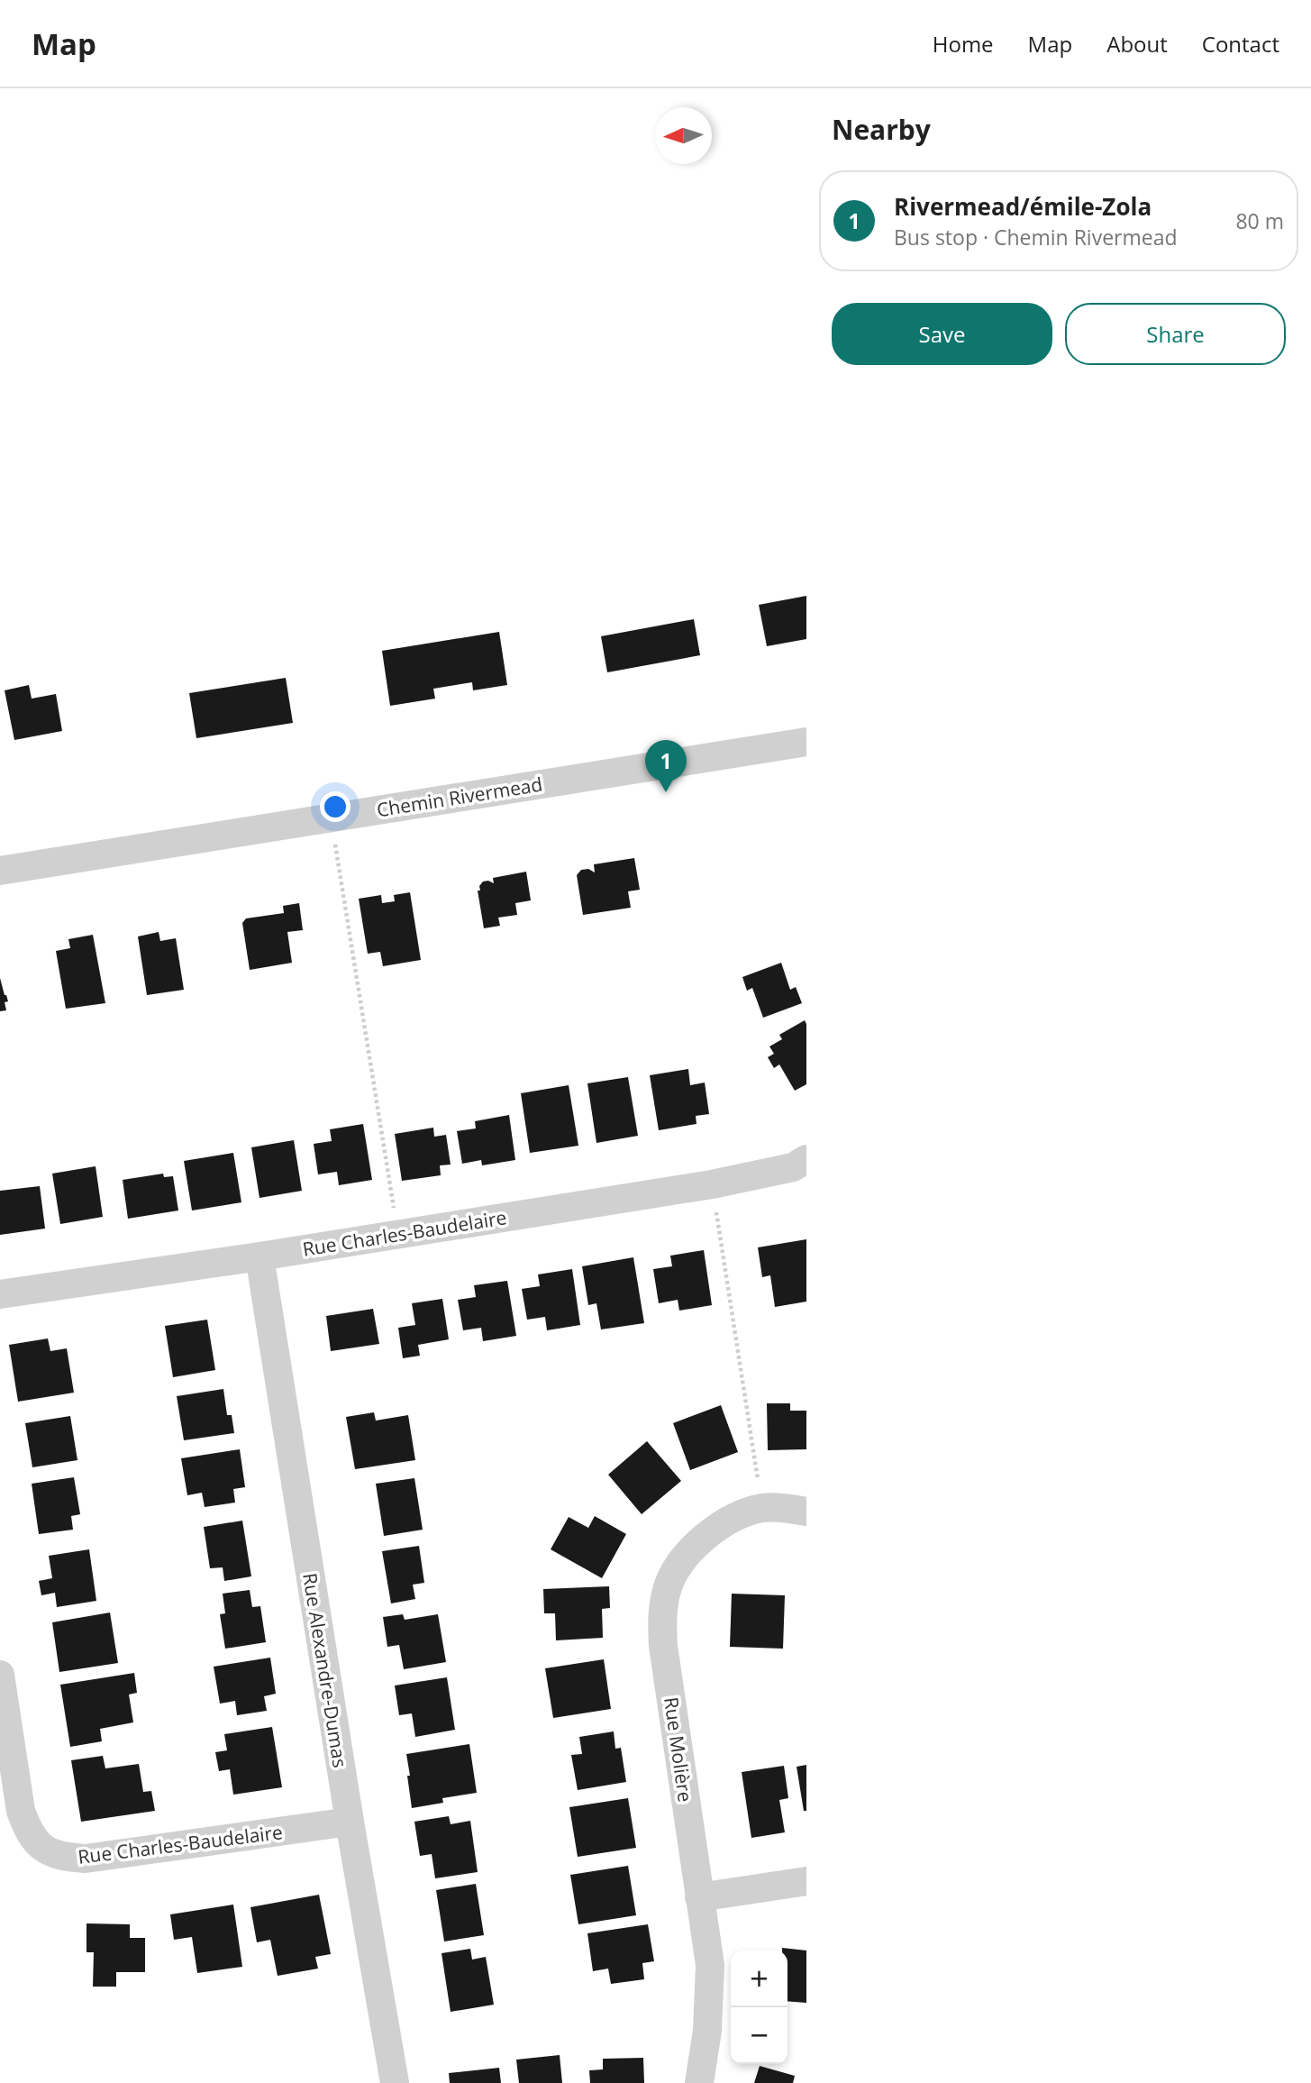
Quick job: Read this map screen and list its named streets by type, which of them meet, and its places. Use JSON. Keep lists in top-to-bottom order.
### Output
{
  "streets": {
    "street": [
      "Chemin Rivermead",
      "Rue Charles-Baudelaire",
      "Rue Alexandre-Dumas",
      "Rue Molière"
    ]
  },
  "crossings": [
    ["Rue Charles-Baudelaire", "Rue Alexandre-Dumas"]
  ],
  "north": "left",
  "page": {
    "header": "Map",
    "nav": [
      "Home",
      "Map",
      "About",
      "Contact"
    ],
    "heading": "Nearby",
    "list": [
      {
        "mark": "1",
        "name": "Rivermead/émile-Zola",
        "note": "Bus stop · Chemin Rivermead",
        "value": "80 m"
      }
    ],
    "buttons": ["Save", "Share"],
    "pins": "1",
    "map_buttons": ["+", "−"]
  }
}
